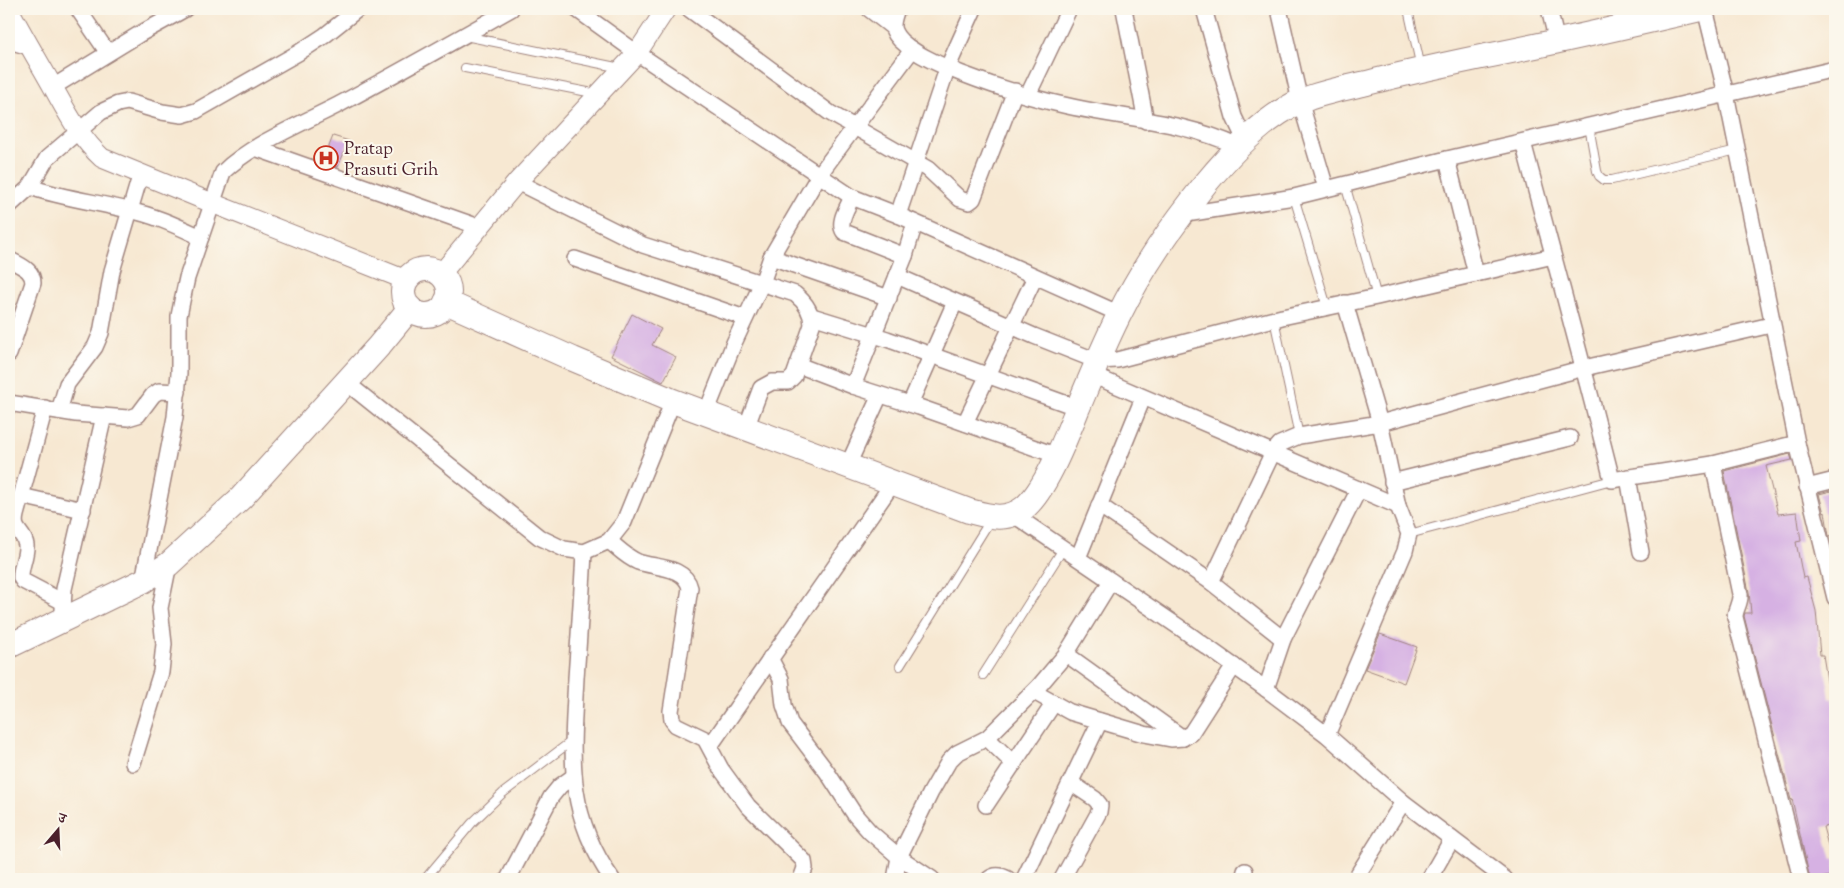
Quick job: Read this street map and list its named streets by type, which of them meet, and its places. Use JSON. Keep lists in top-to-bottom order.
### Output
{
  "places": {
    "hospital": ["Pratap Prasuti Grih"]
  },
  "north": "top"
}
